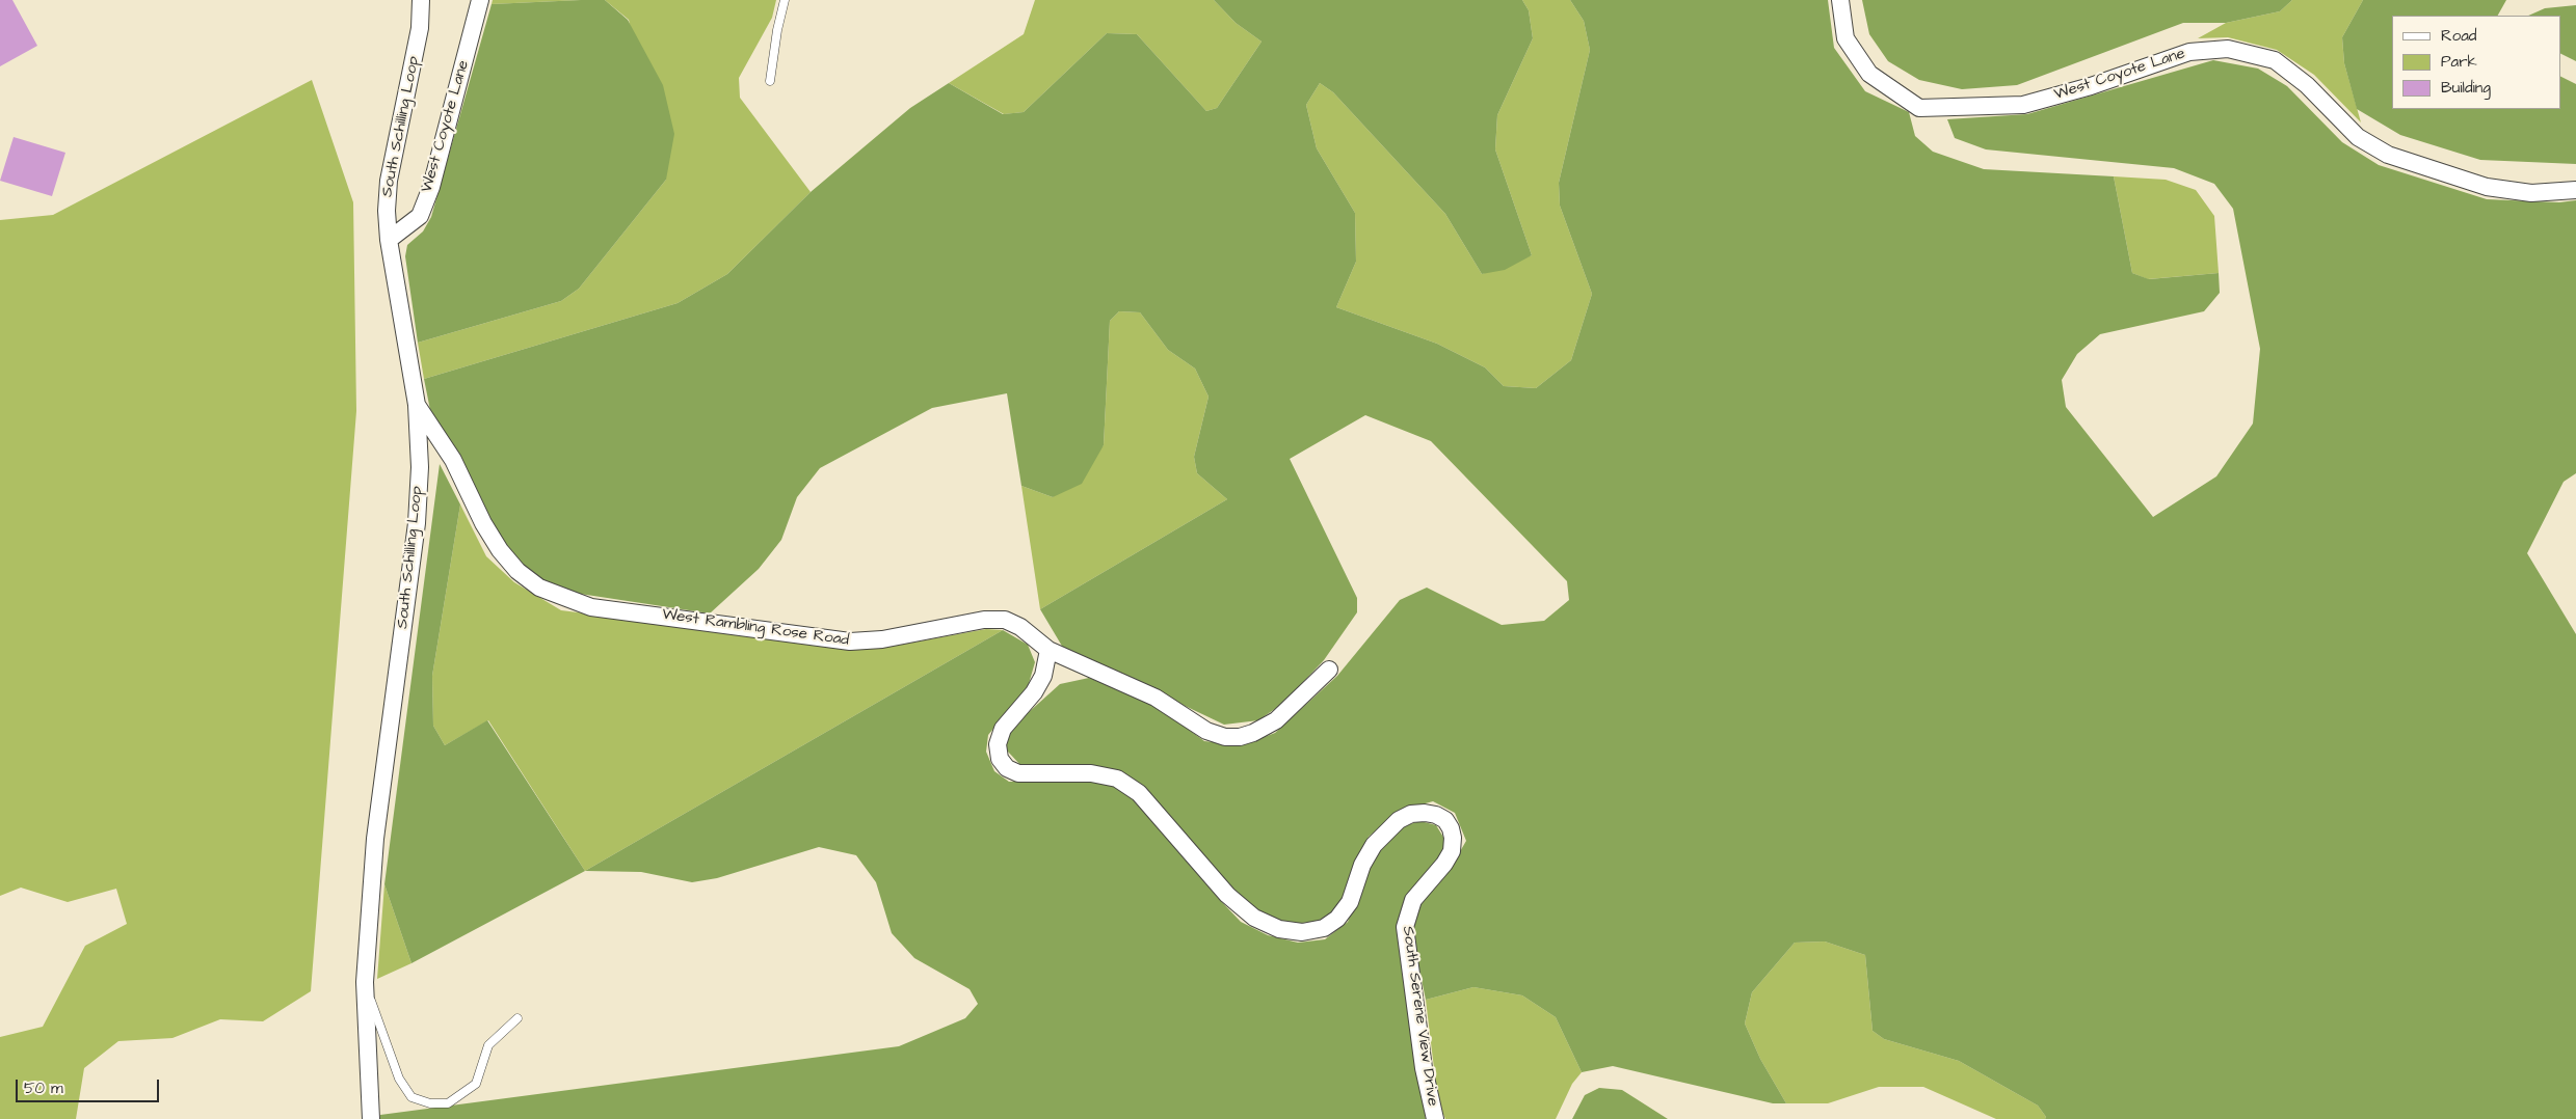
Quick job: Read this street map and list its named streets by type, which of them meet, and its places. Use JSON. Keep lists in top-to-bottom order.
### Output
{
  "streets": {
    "street": [
      "West Coyote Lane",
      "South Schilling Loop",
      "West Rambling Rose Road",
      "South Serene View Drive"
    ]
  },
  "crossings": [
    ["West Coyote Lane", "South Schilling Loop"],
    ["South Schilling Loop", "West Rambling Rose Road"],
    ["West Rambling Rose Road", "South Serene View Drive"]
  ],
  "legend": ["Road", "Park", "Building"],
  "scale_bar": "50 m"
}
